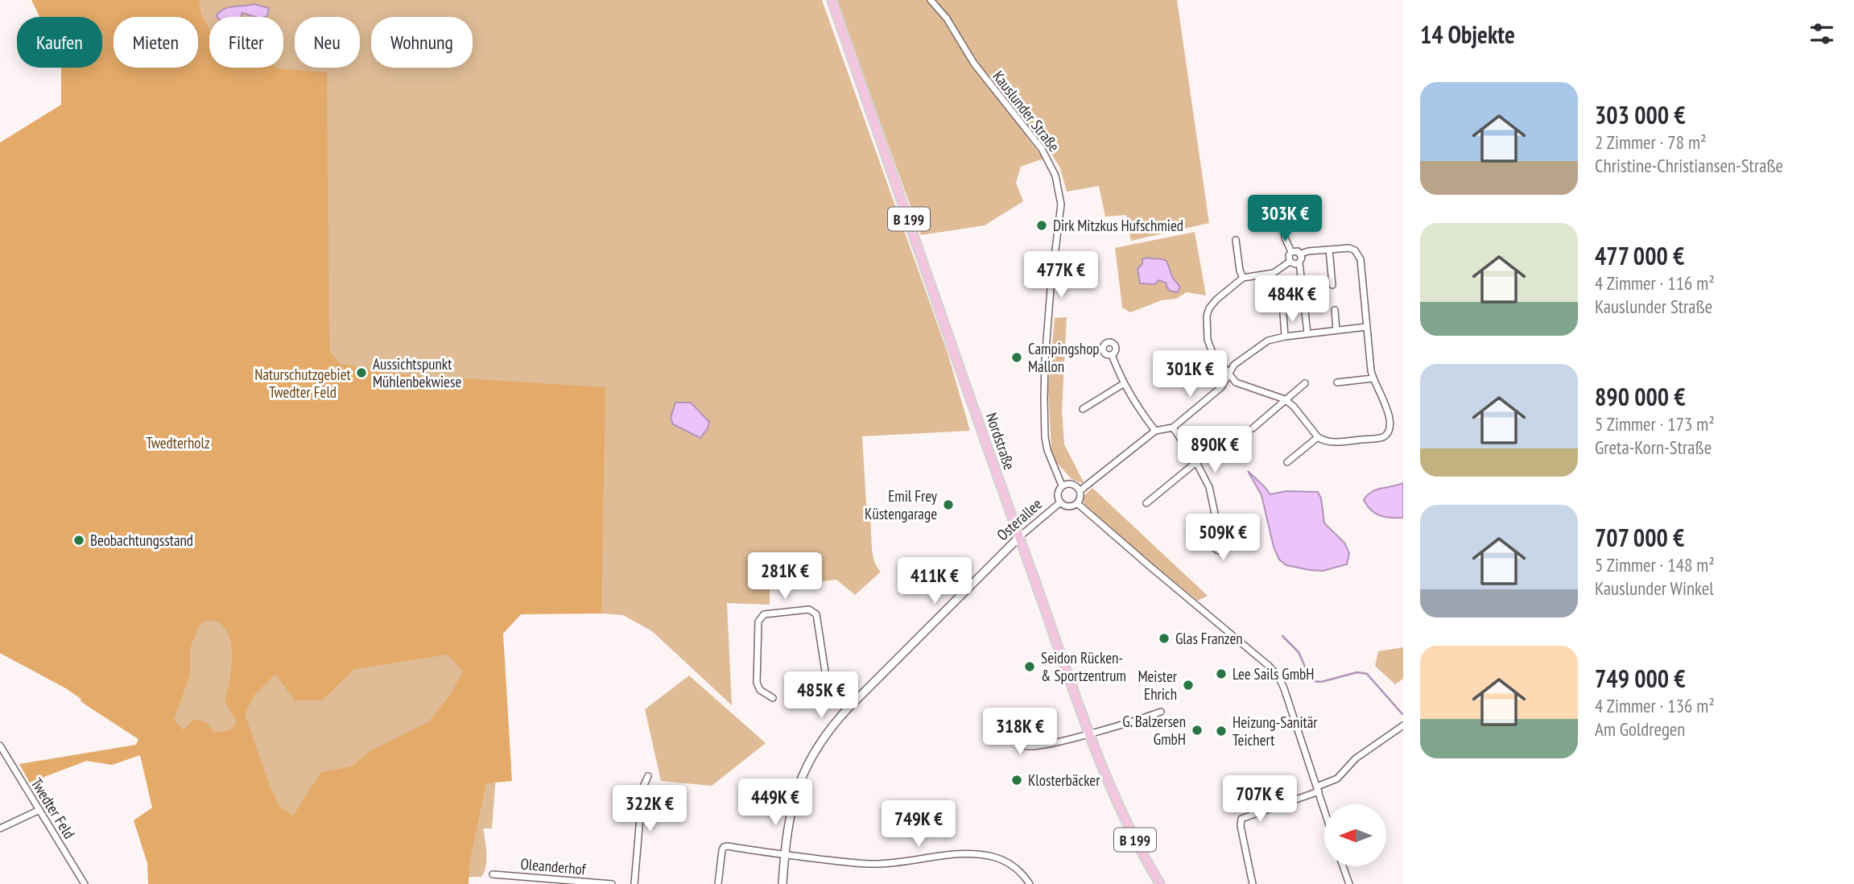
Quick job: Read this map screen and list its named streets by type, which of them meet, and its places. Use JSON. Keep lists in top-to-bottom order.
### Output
{
  "streets": {
    "main road": ["B 199", "Nordstraße"],
    "street": [
      "Kauslunder Straße",
      "Osterallee",
      "Twedter Feld",
      "Oleanderhof"
    ]
  },
  "crossings": [
    ["Kauslunder Straße", "Osterallee"],
    ["Nordstraße", "Osterallee"]
  ],
  "parks": ["Naturschutzgebiet Twedter Feld", "Twedterholz"],
  "places": [
    "Dirk Mitzkus Hufschmied",
    "Campingshop Mallon",
    "Aussichtspunkt Mühlenbekwiese",
    "Emil Frey Küstengarage",
    "Beobachtungsstand",
    "Glas Franzen",
    "Seidon Rücken- & Sportzentrum",
    "Lee Sails GmbH",
    "Meister Ehrich",
    "G. Balzersen GmbH",
    "Heizung-Sanitär Teichert",
    "Klosterbäcker"
  ],
  "north": "left",
  "page": {
    "heading": "14 Objekte",
    "chip": [
      "Kaufen",
      "Mieten",
      "Filter",
      "Neu",
      "Wohnung"
    ],
    "list": [
      {
        "name": "303 000 €",
        "note": "2 Zimmer · 78 m² · Christine-Christiansen-Straße"
      },
      {
        "name": "477 000 €",
        "note": "4 Zimmer · 116 m² · Kauslunder Straße"
      },
      {
        "name": "890 000 €",
        "note": "5 Zimmer · 173 m² · Greta-Korn-Straße"
      },
      {
        "name": "707 000 €",
        "note": "5 Zimmer · 148 m² · Kauslunder Winkel"
      },
      {
        "name": "749 000 €",
        "note": "4 Zimmer · 136 m² · Am Goldregen"
      }
    ],
    "price": [
      "303K €",
      "477K €",
      "484K €",
      "301K €",
      "890K €",
      "509K €",
      "281K €",
      "411K €",
      "485K €",
      "318K €",
      "707K €",
      "449K €",
      "322K €",
      "749K €"
    ]
  }
}
